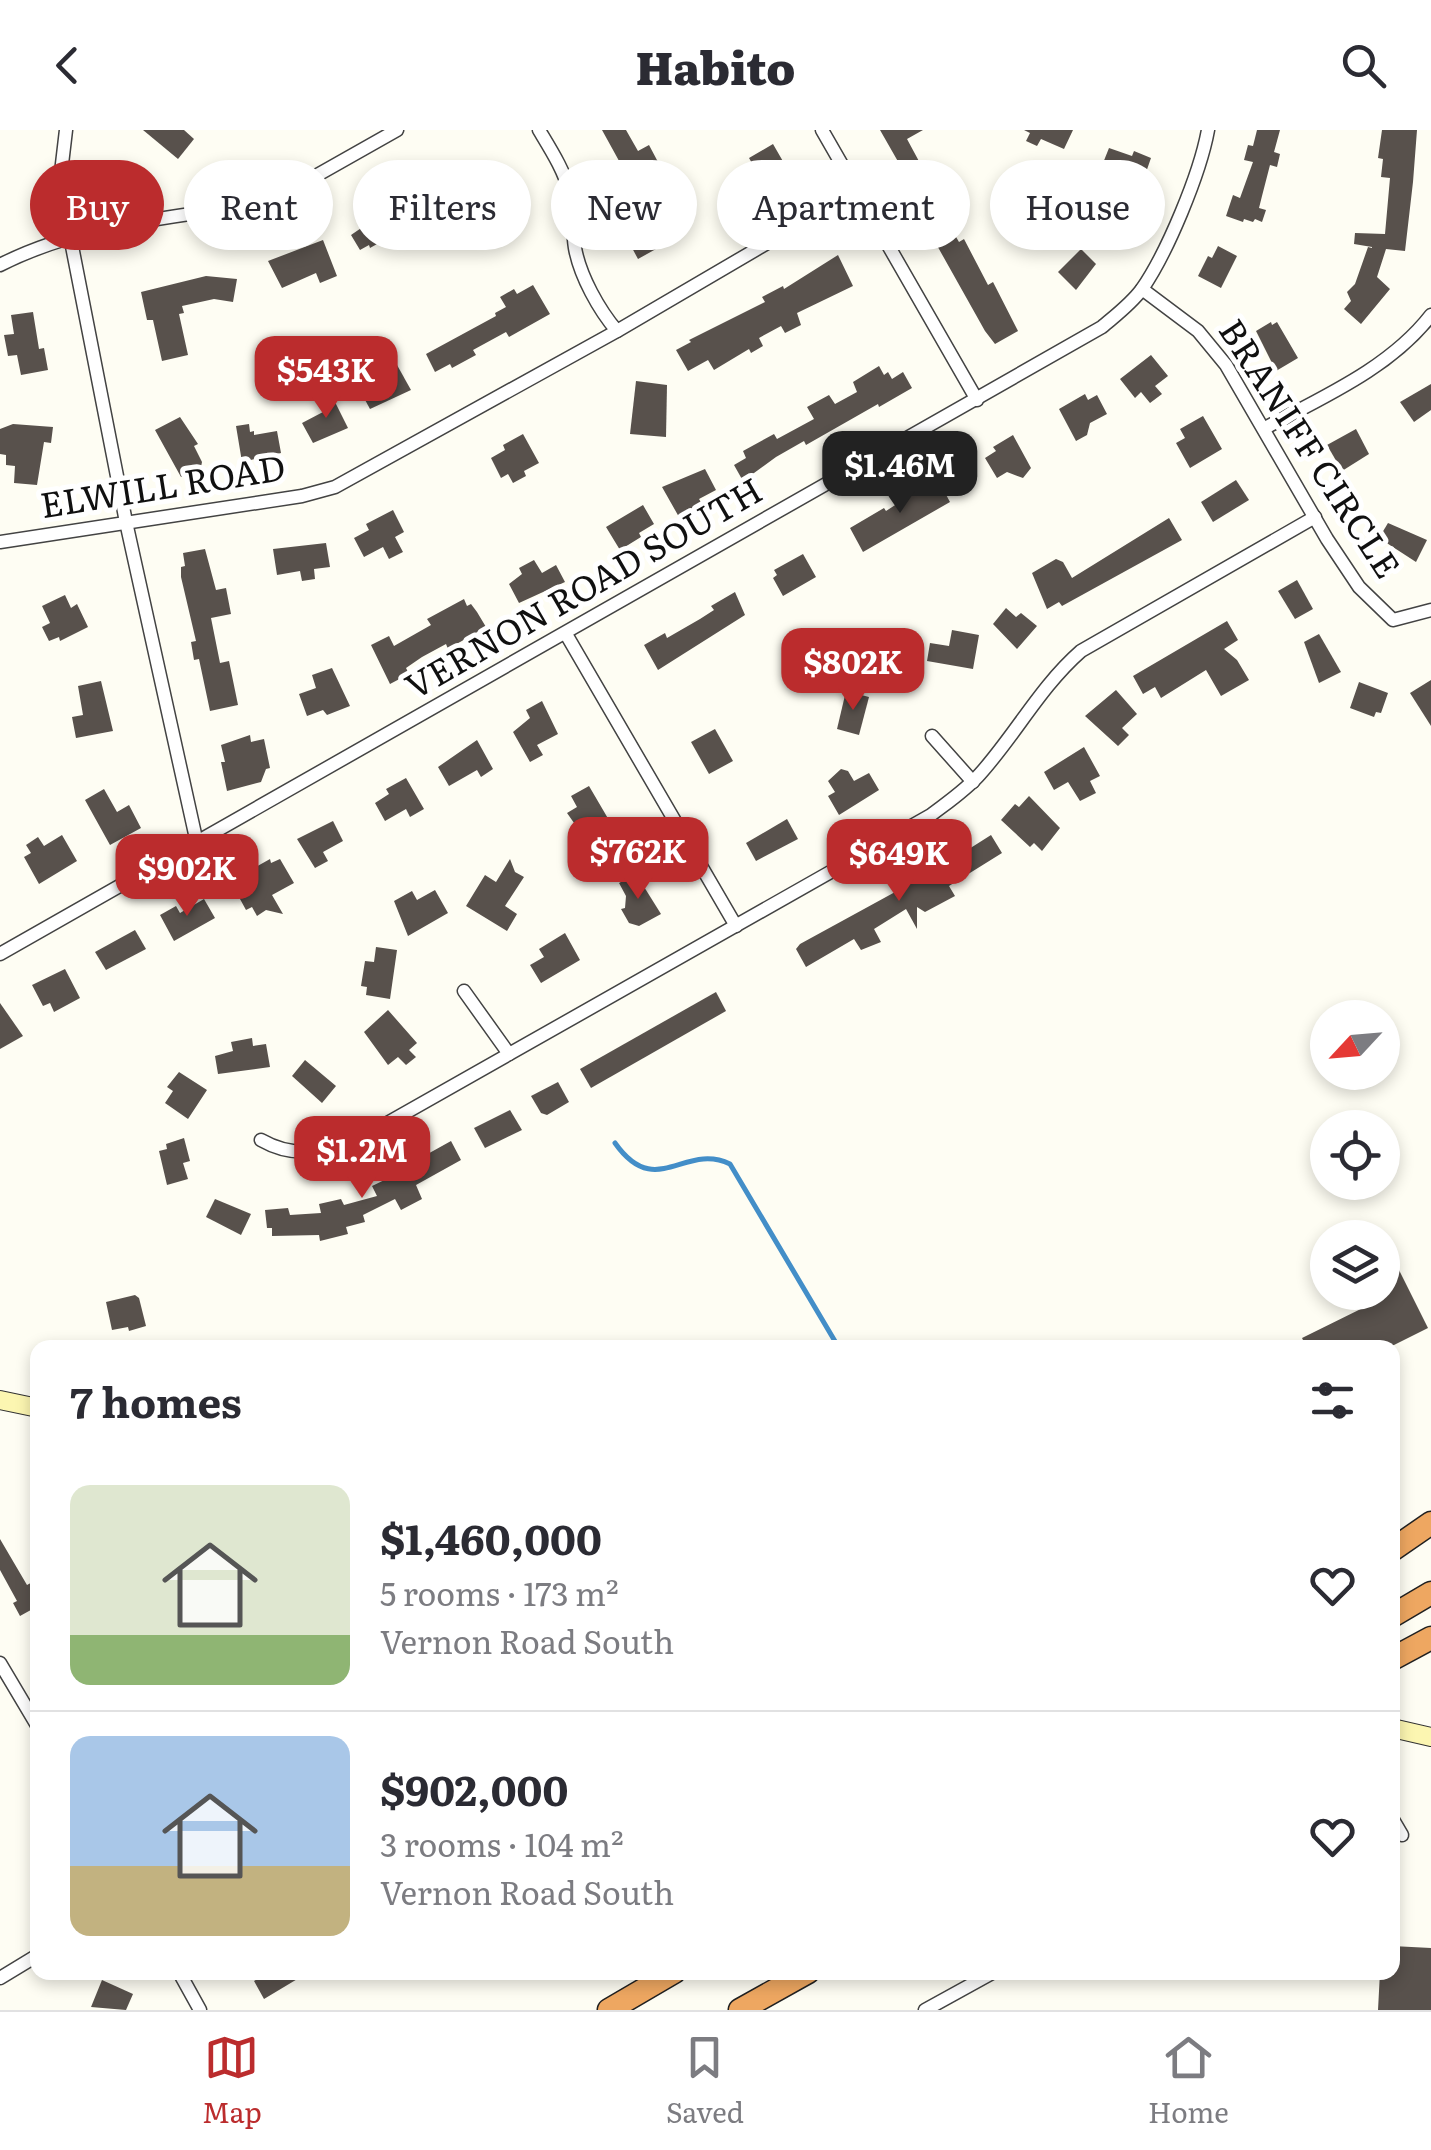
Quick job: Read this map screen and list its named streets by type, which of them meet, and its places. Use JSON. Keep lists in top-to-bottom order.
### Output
{
  "streets": {
    "street": ["BRANIFF CIRCLE", "ELWILL ROAD", "VERNON ROAD SOUTH"]
  },
  "crossings": [
    ["BRANIFF CIRCLE", "VERNON ROAD SOUTH"]
  ],
  "north": "bottom left",
  "page": {
    "header": "Habito",
    "chip": [
      "Buy",
      "Rent",
      "Filters",
      "New",
      "Apartment",
      "House"
    ],
    "price": [
      "$543K",
      "$1.46M",
      "$802K",
      "$762K",
      "$649K",
      "$902K",
      "$1.2M"
    ],
    "heading": "7 homes",
    "list": [
      {
        "name": "$1,460,000",
        "note": "5 rooms · 173 m² · Vernon Road South"
      },
      {
        "name": "$902,000",
        "note": "3 rooms · 104 m² · Vernon Road South"
      }
    ],
    "tabs": ["Map", "Saved", "Home"]
  }
}
